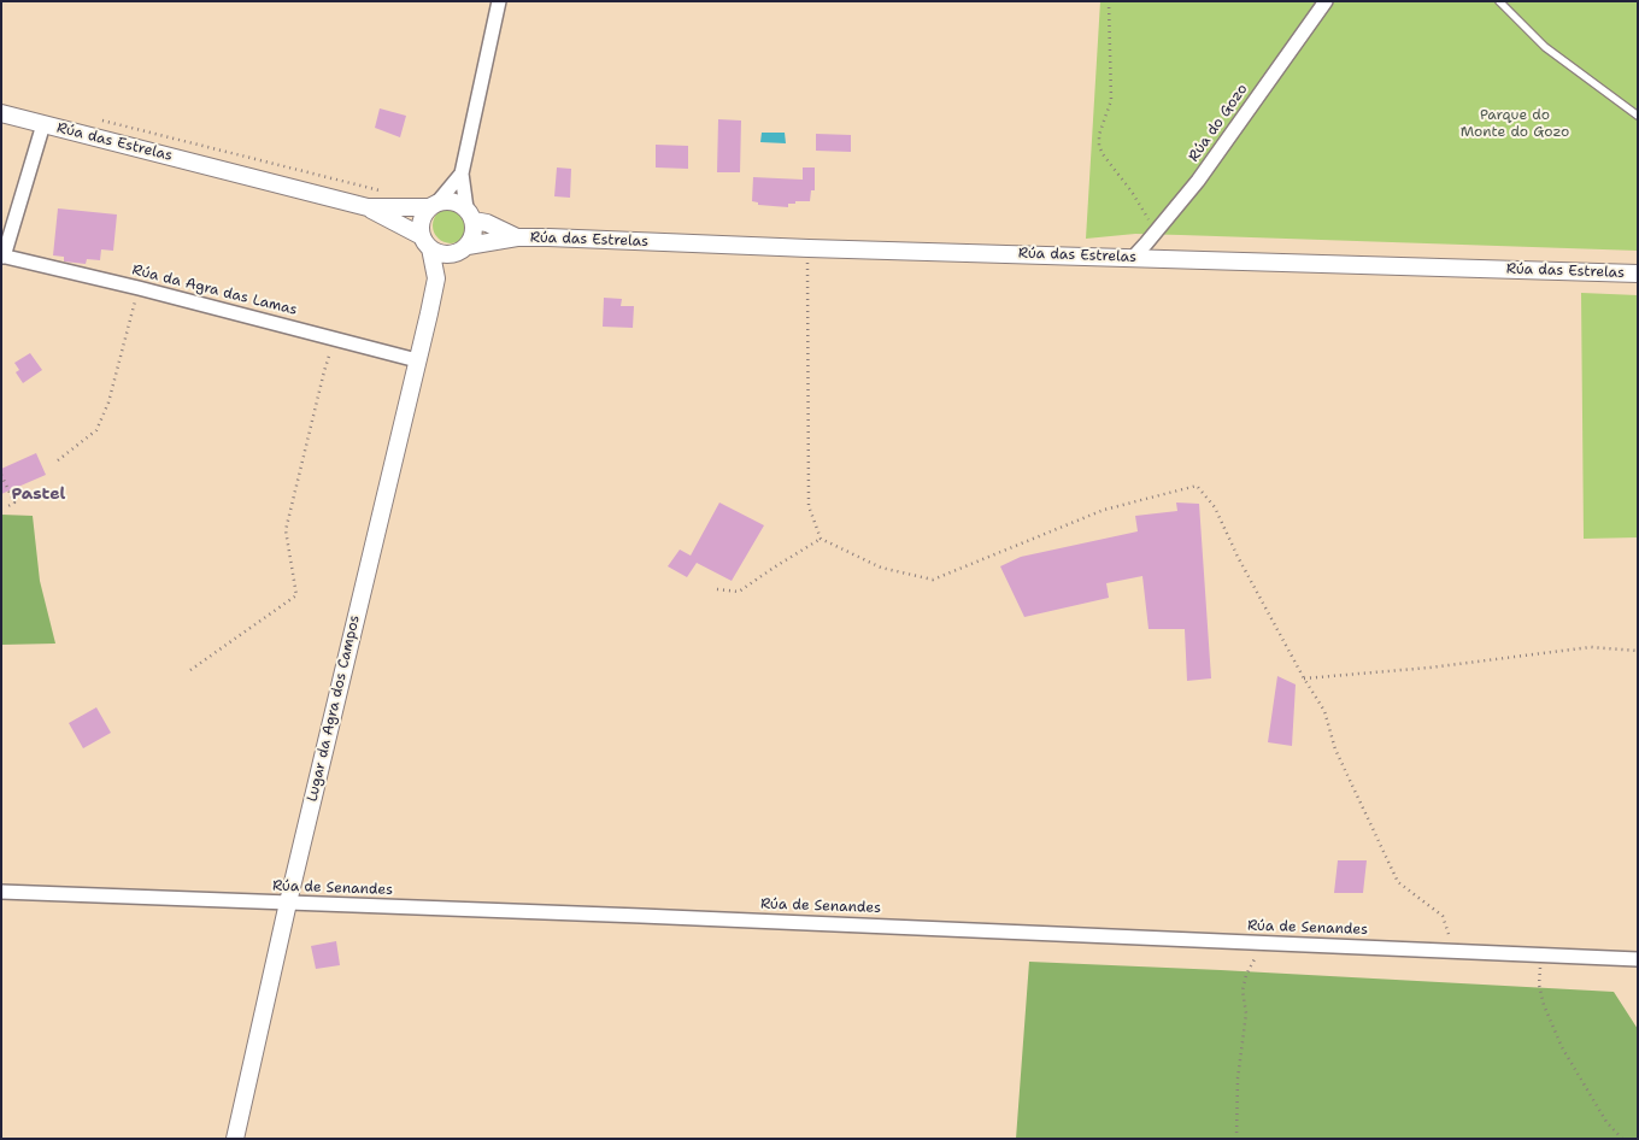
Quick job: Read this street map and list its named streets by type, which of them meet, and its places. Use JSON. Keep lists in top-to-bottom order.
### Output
{
  "streets": {
    "street": [
      "Rúa do Gozo",
      "Rúa das Estrelas",
      "Rúa da Agra das Lamas",
      "Lugar da Agra dos Campos",
      "Rúa de Senandes"
    ]
  },
  "crossings": [
    ["Rúa do Gozo", "Rúa das Estrelas"],
    ["Rúa das Estrelas", "Lugar da Agra dos Campos"],
    ["Rúa da Agra das Lamas", "Lugar da Agra dos Campos"],
    ["Lugar da Agra dos Campos", "Rúa de Senandes"]
  ],
  "districts": ["Pastel"],
  "parks": ["Parque do Monte do Gozo"]
}
